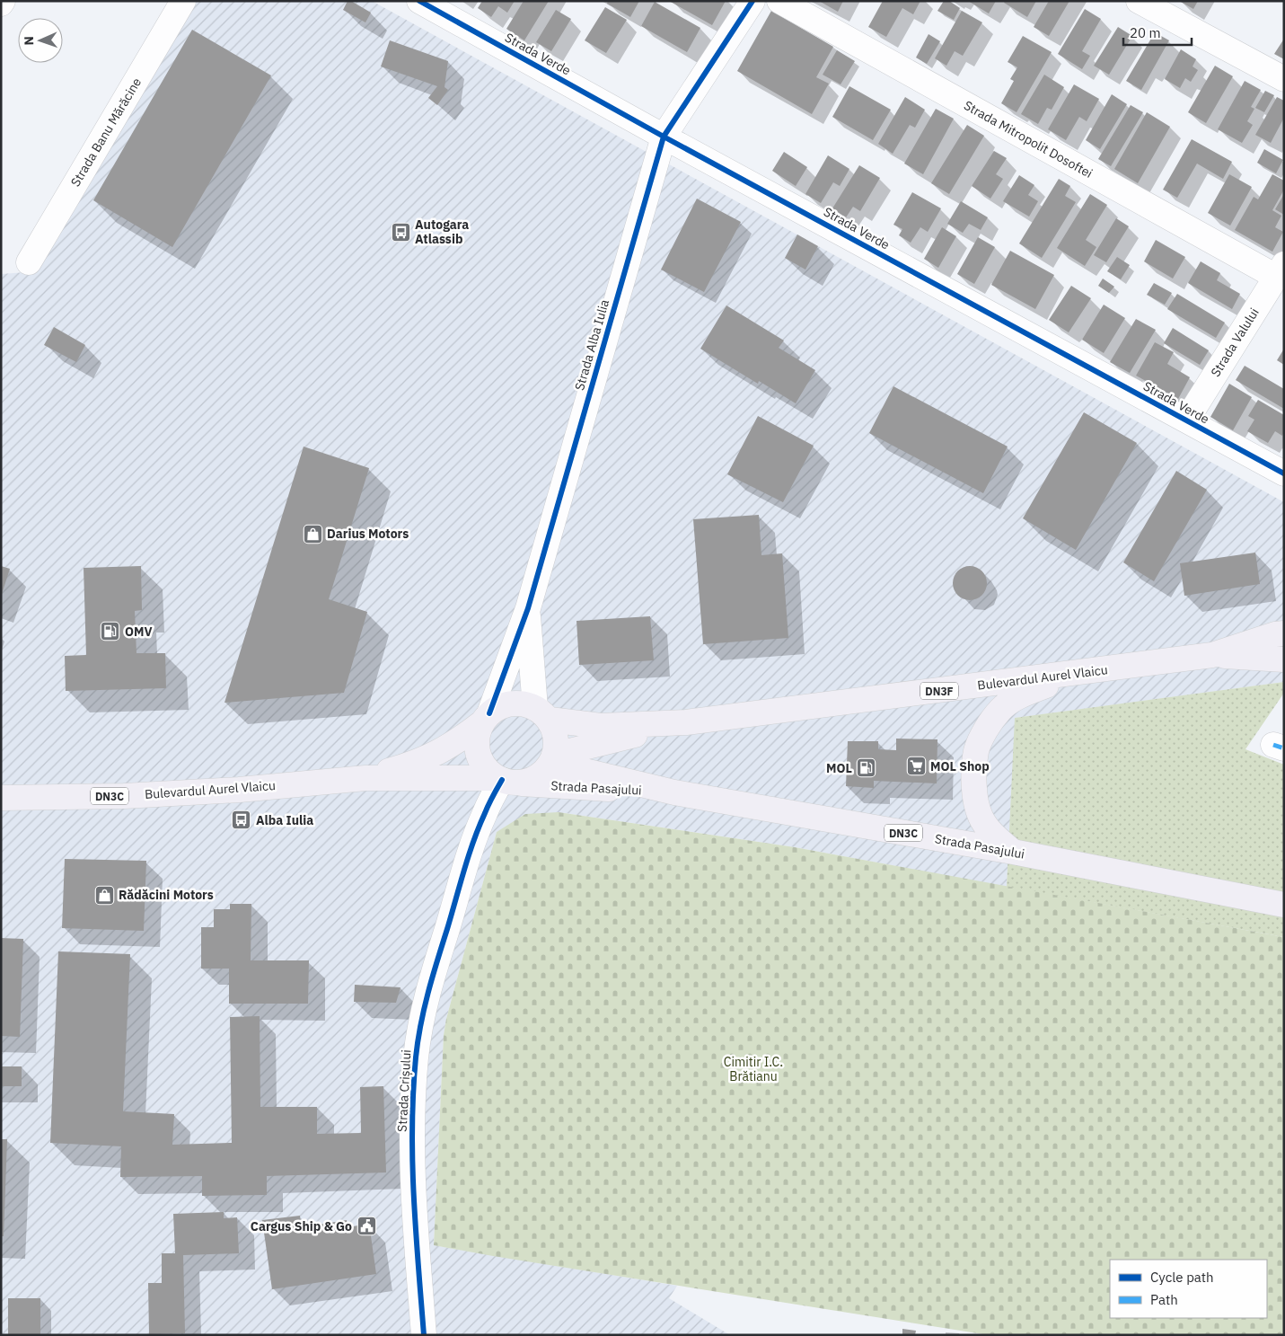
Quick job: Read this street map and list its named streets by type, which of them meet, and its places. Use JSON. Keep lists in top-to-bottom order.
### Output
{
  "streets": {
    "main road": [
      "Bulevardul Aurel Vlaicu",
      "DN3F",
      "Strada Pasajului",
      "DN3C"
    ],
    "street": [
      "Strada Verde",
      "Strada Banu Mărăcine",
      "Strada Mitropolit Dosoftei",
      "Strada Valului",
      "Strada Alba Iulia",
      "Strada Crișului"
    ]
  },
  "crossings": [
    ["Strada Verde", "Strada Valului"],
    ["Strada Verde", "Strada Alba Iulia"],
    ["Strada Mitropolit Dosoftei", "Strada Valului"],
    ["Strada Alba Iulia", "Bulevardul Aurel Vlaicu"],
    ["Strada Alba Iulia", "Strada Pasajului"],
    ["Strada Alba Iulia", "Strada Crișului"],
    ["Bulevardul Aurel Vlaicu", "Strada Pasajului"],
    ["Bulevardul Aurel Vlaicu", "Strada Crișului"],
    ["Strada Pasajului", "Strada Crișului"]
  ],
  "parks": ["Cimitir I.C. Brătianu"],
  "places": {
    "bus stop": ["Autogara Atlassib", "Alba Iulia"],
    "shop": ["Darius Motors", "Rădăcini Motors"],
    "fuel station": ["OMV", "MOL"],
    "supermarket": ["MOL Shop"],
    "public building": ["Cargus Ship & Go"]
  },
  "legend": ["Cycle path", "Path"],
  "scale_bar": "20 m",
  "north": "left"
}
